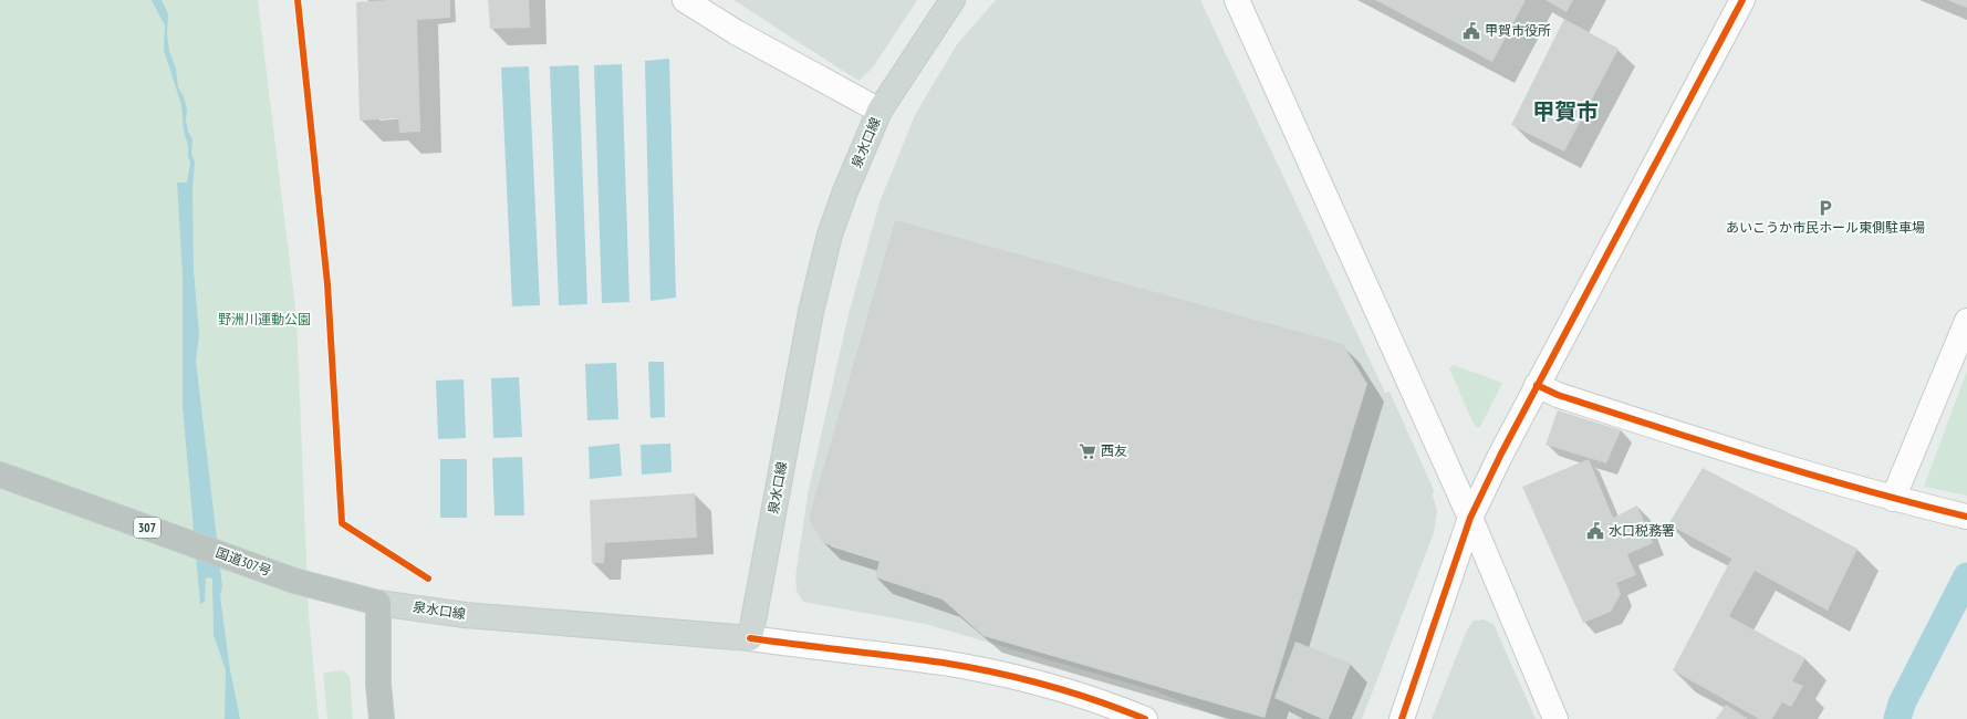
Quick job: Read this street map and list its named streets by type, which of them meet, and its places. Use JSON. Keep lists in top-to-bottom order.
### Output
{
  "streets": {
    "highway": ["307", "国道307号"],
    "main road": ["泉水口線"]
  },
  "crossings": [
    ["泉水口線", "国道307号"]
  ],
  "districts": ["甲賀市"],
  "parks": ["野洲川運動公園"],
  "places": {
    "public building": ["甲賀市役所", "水口税務署"],
    "parking": ["あいこうか市民ホール東側駐車場"],
    "supermarket": ["西友"]
  }
}
